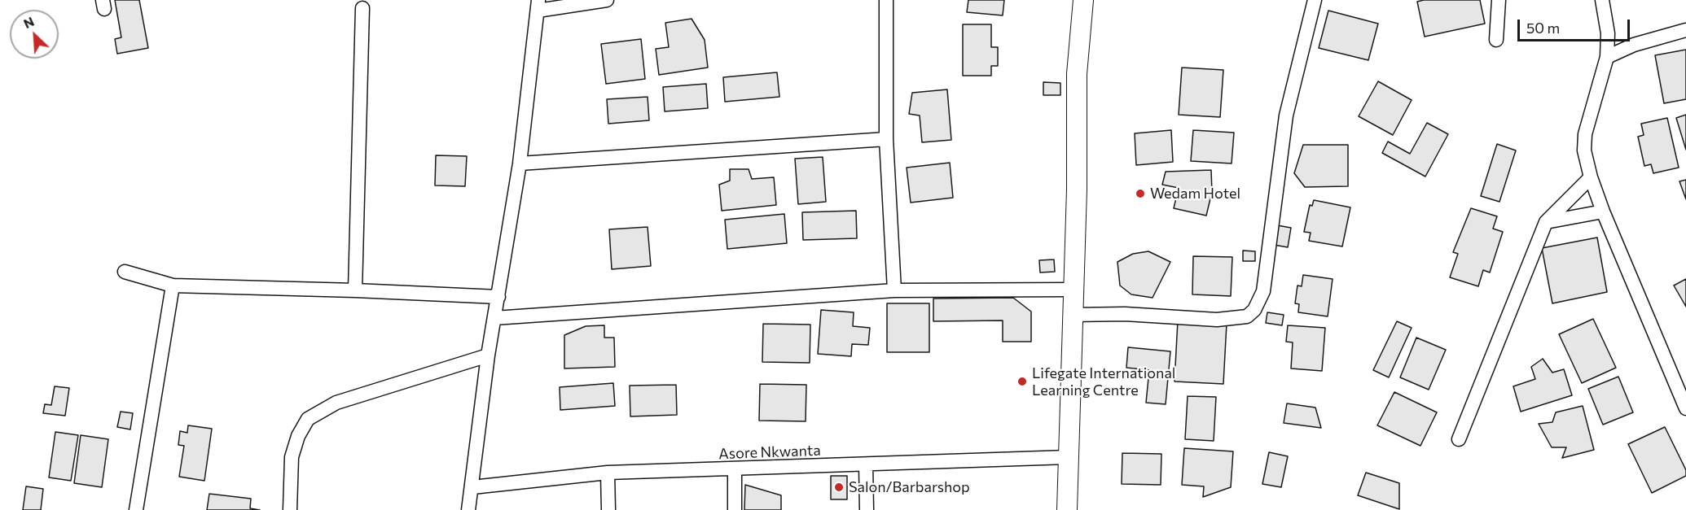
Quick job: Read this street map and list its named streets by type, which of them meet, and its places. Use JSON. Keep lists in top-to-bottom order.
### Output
{
  "streets": {
    "street": ["Asore Nkwanta"]
  },
  "places": ["Wedam Hotel", "Lifegate International Learning Centre", "Salon/Barbarshop"],
  "scale_bar": "50 m",
  "north": "top left"
}
